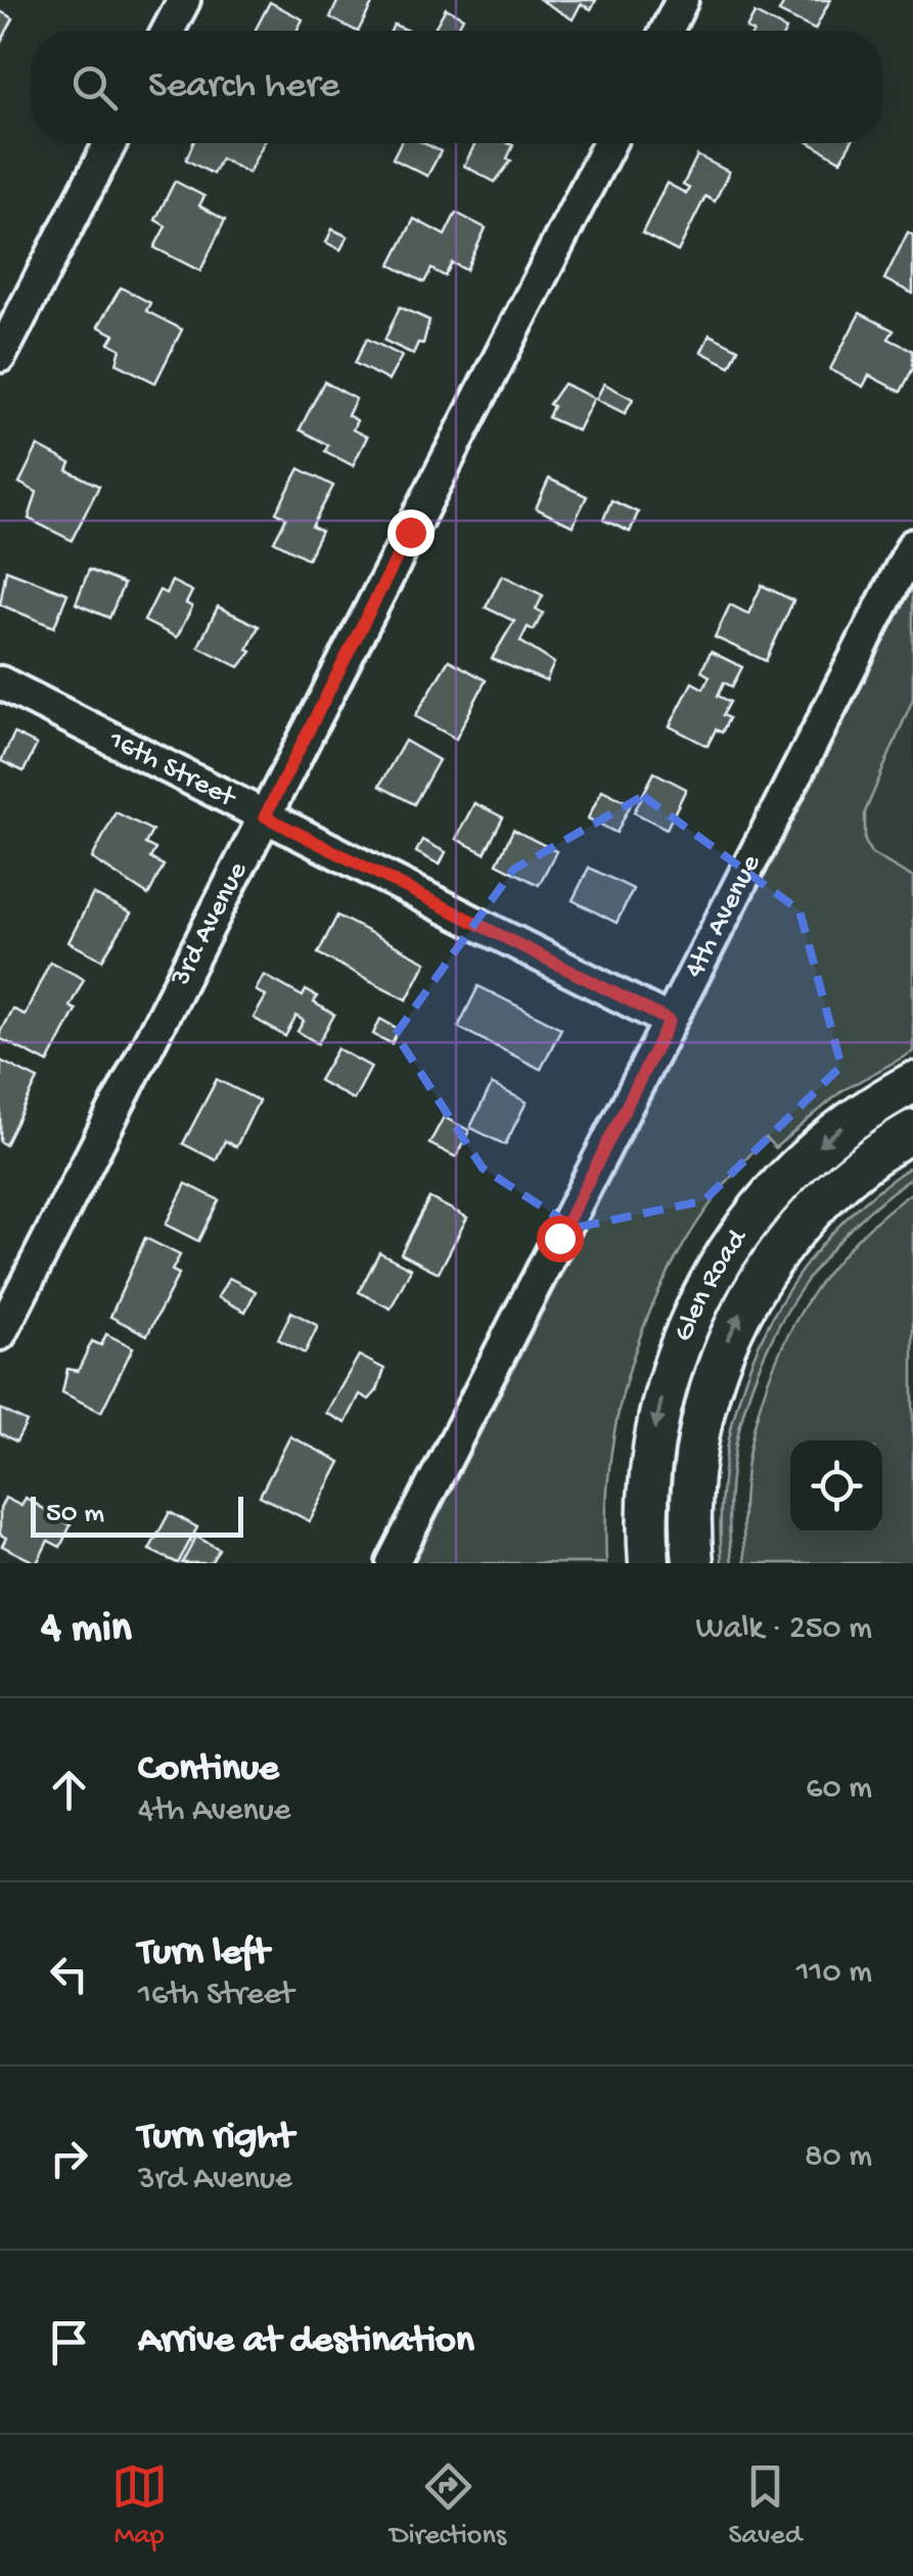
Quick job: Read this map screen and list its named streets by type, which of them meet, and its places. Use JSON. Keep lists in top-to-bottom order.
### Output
{
  "streets": {
    "street": [
      "16th Street",
      "4th Avenue",
      "3rd Avenue",
      "Glen Road"
    ]
  },
  "crossings": [
    ["16th Street", "4th Avenue"],
    ["16th Street", "3rd Avenue"]
  ],
  "scale_bar": "50 m",
  "page": {
    "search": "Search here",
    "scale": "50 m",
    "heading": ["4 min", "Walk · 250 m"],
    "list": [
      ["Continue", "4th Avenue", "60 m"],
      ["Turn left", "16th Street", "110 m"],
      ["Turn right", "3rd Avenue", "80 m"],
      "Arrive at destination"
    ],
    "nav": ["Map", "Directions", "Saved"]
  }
}
